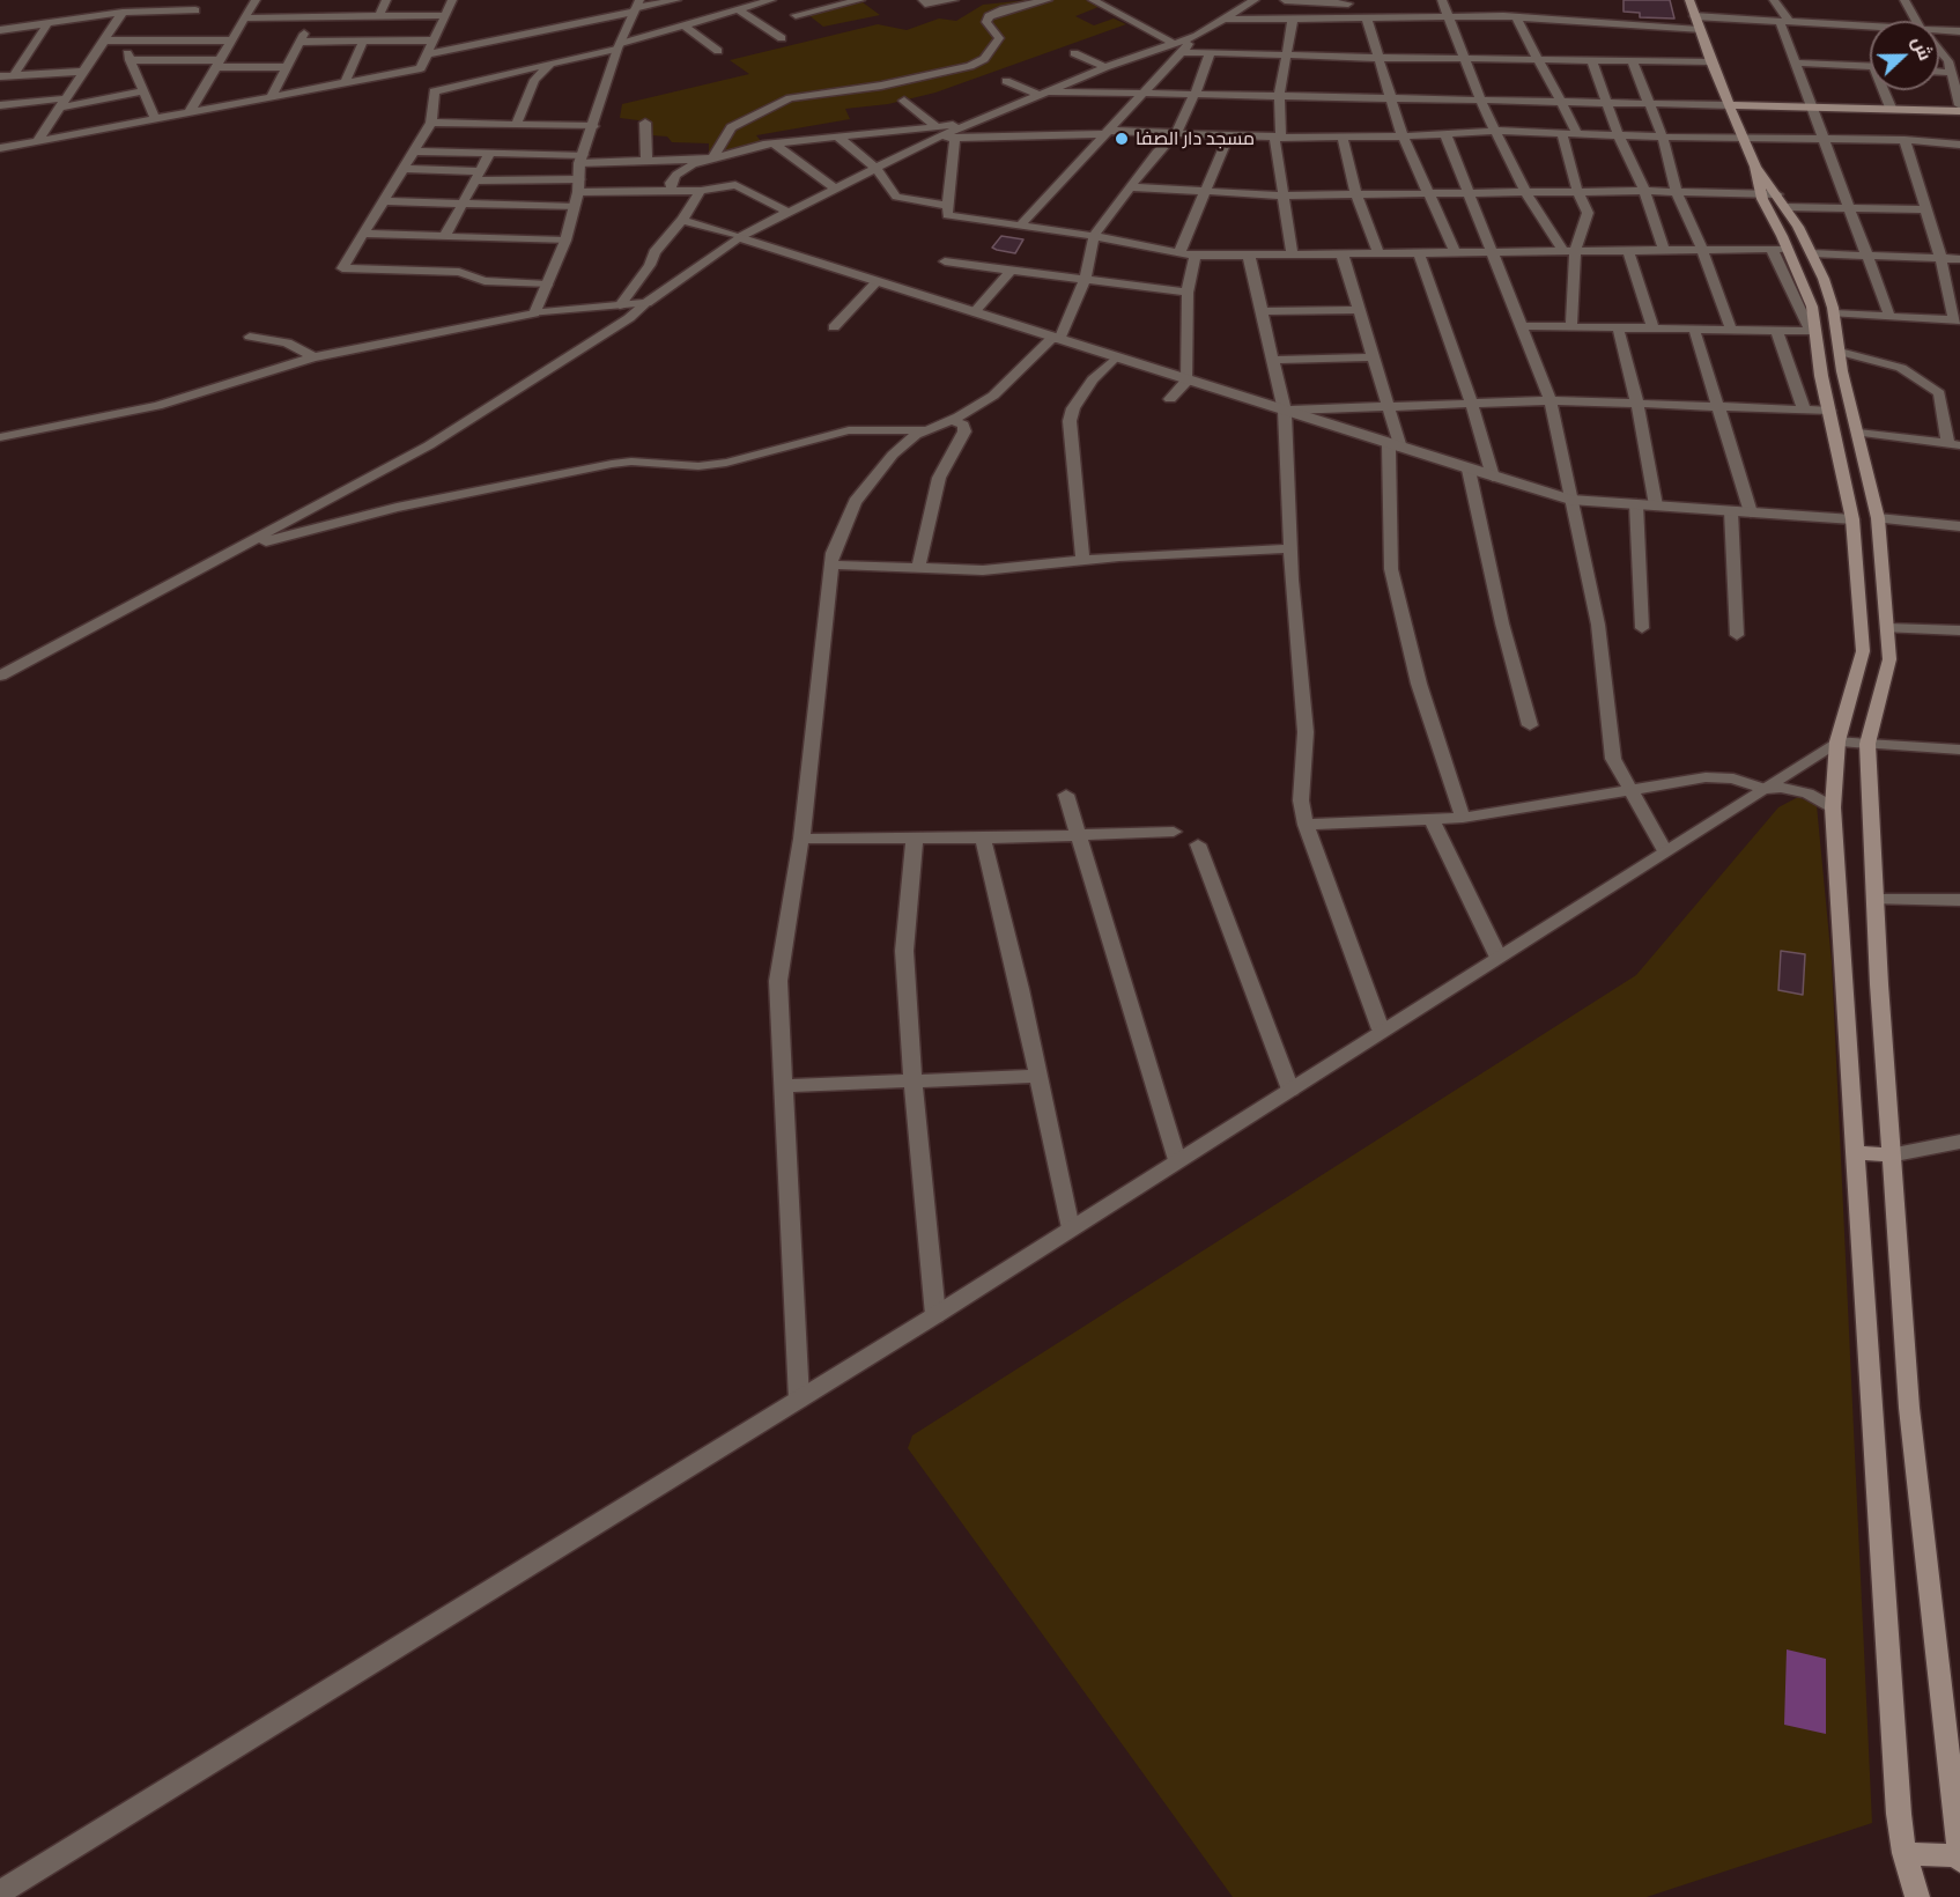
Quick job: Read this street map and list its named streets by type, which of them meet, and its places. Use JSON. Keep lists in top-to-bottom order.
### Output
{
  "places": ["مسجد دار الصفا"],
  "north": "right"
}
